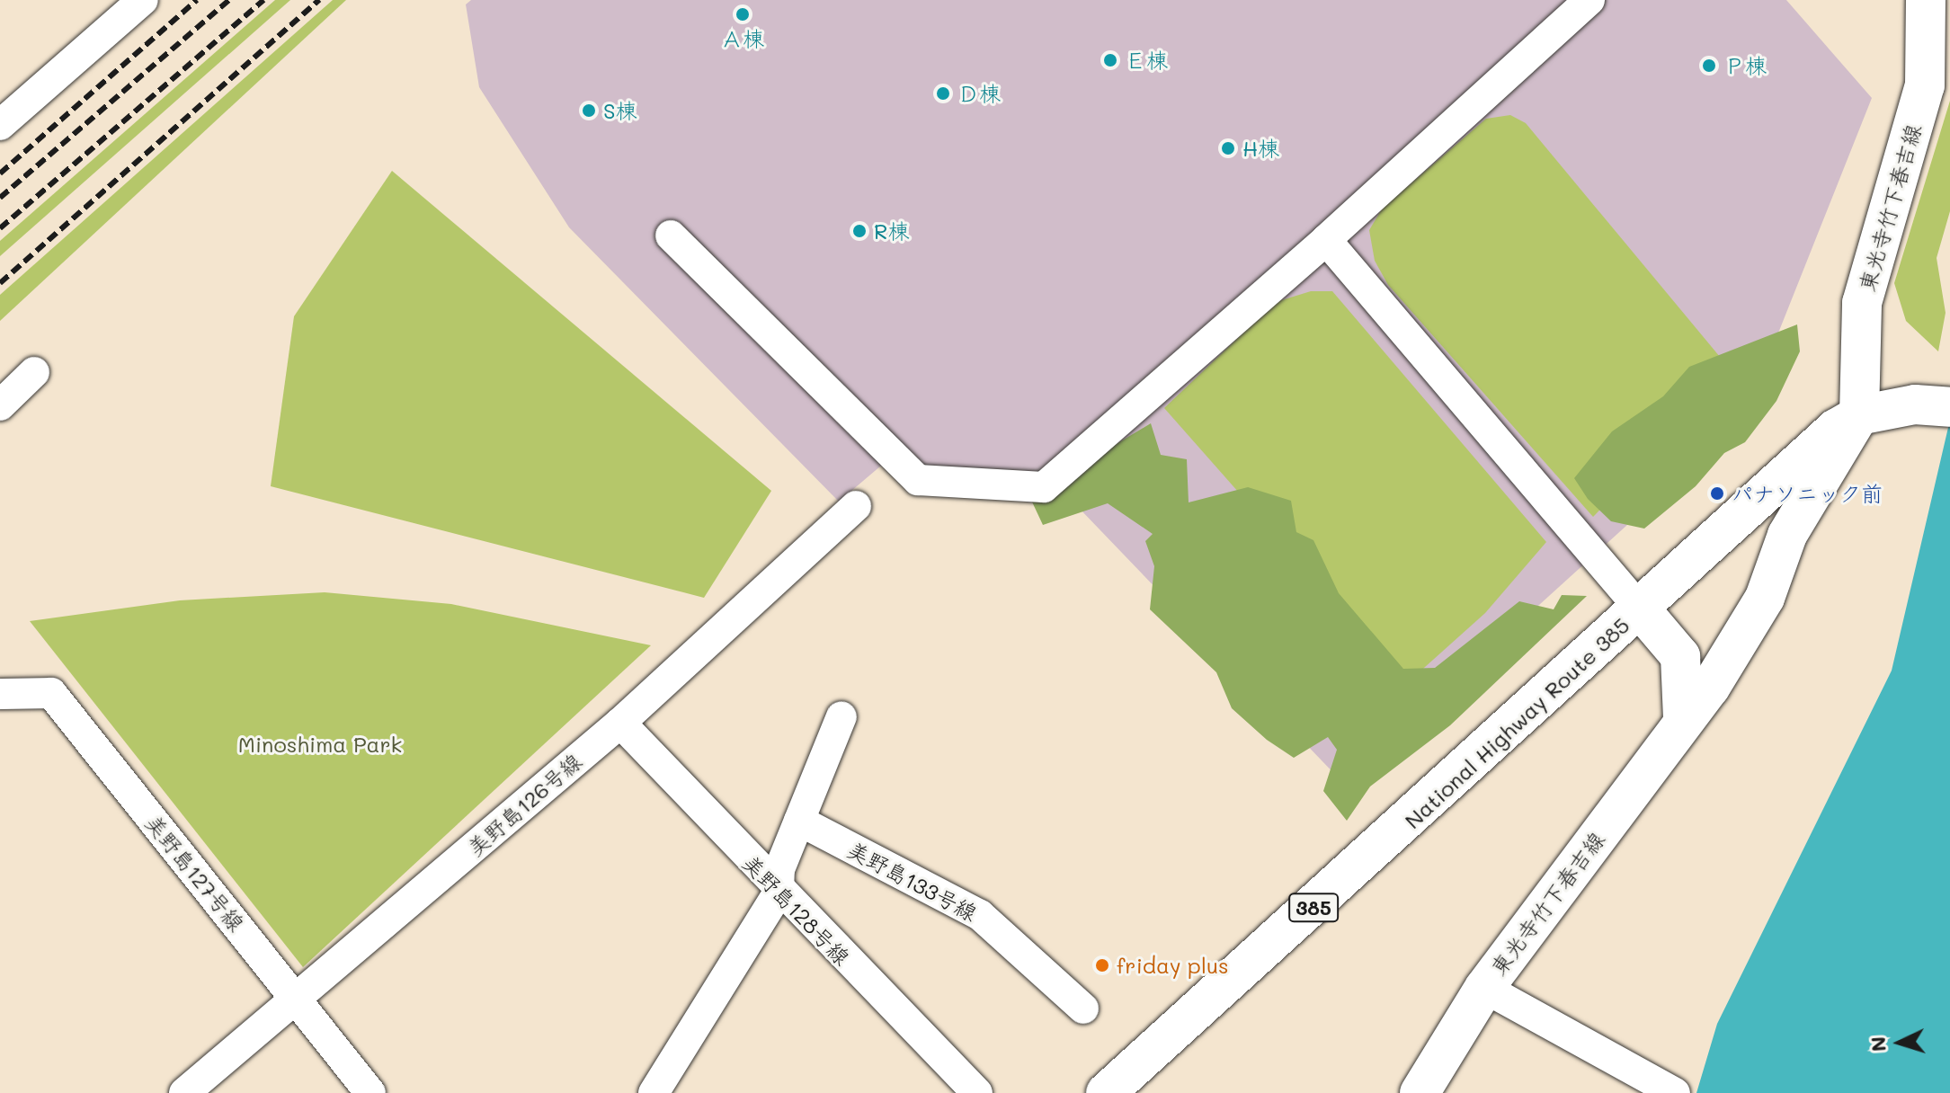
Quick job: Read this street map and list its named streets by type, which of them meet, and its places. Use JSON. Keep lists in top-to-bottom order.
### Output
{
  "streets": {
    "main road": ["東光寺竹下春吉線", "National Highway Route 385", "385"],
    "street": [
      "美野島126号線",
      "美野島127号線",
      "美野島133号線",
      "美野島128号線"
    ]
  },
  "crossings": [
    ["東光寺竹下春吉線", "National Highway Route 385"],
    ["美野島126号線", "美野島127号線"],
    ["美野島126号線", "美野島128号線"]
  ],
  "parks": ["Minoshima Park"],
  "places": [
    "Ａ棟",
    "Ｅ棟",
    "Ｐ棟",
    "Ｄ棟",
    "S棟",
    "H棟",
    "R棟",
    "パナソニック前",
    "friday plus"
  ],
  "north": "left"
}
